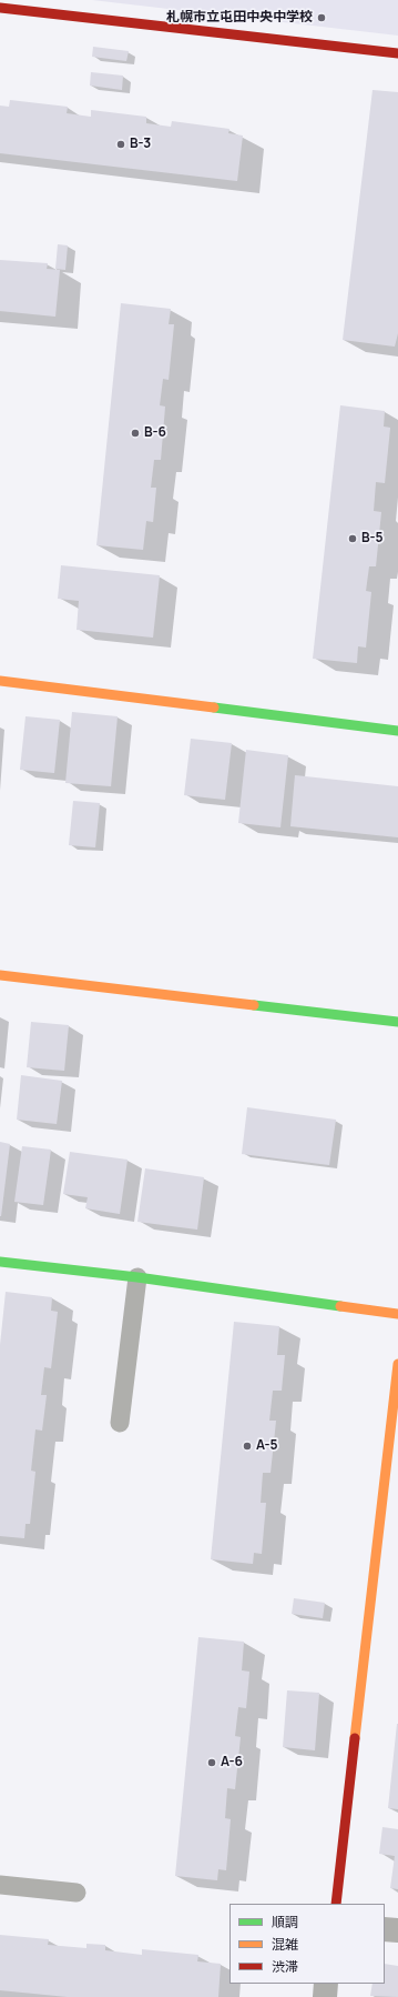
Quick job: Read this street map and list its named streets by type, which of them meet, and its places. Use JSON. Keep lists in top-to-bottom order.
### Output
{
  "places": [
    "札幌市立屯田中央中学校",
    "B-3",
    "B-6",
    "B-5",
    "A-5",
    "A-6"
  ],
  "legend": ["順調", "混雑", "渋滞"]
}
